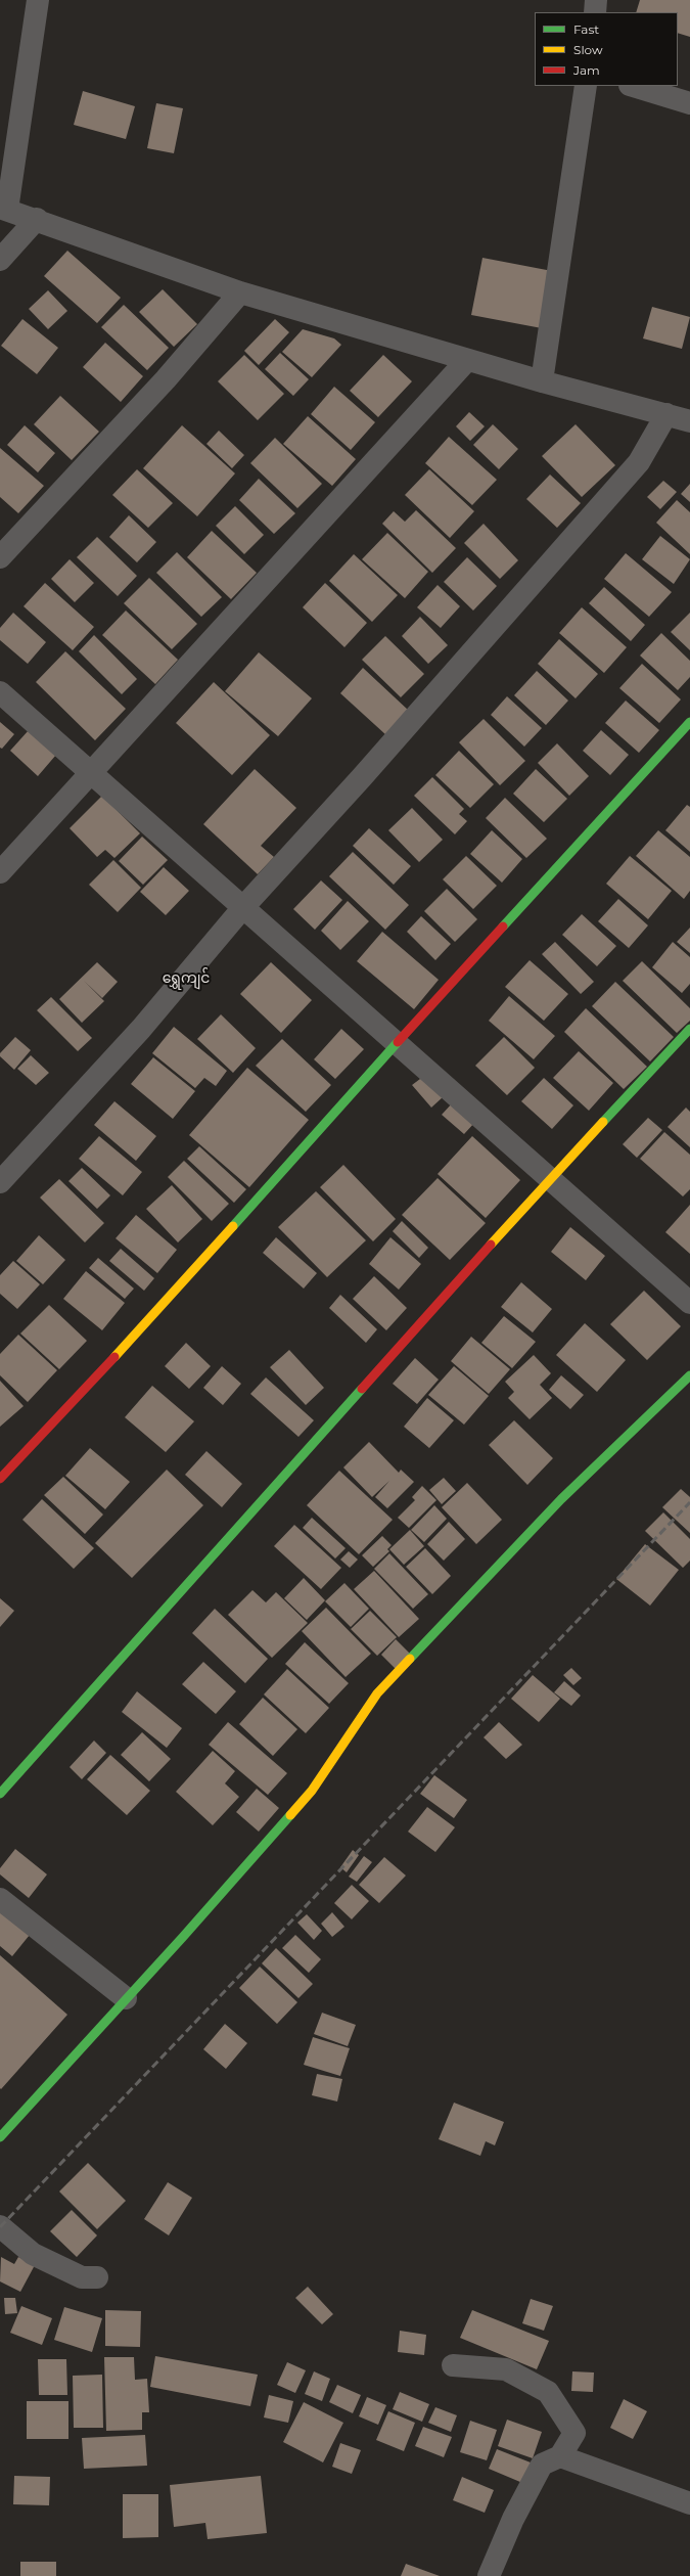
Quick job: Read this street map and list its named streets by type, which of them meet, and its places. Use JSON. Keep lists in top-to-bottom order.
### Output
{
  "districts": ["ရွှေကျင်"],
  "legend": ["Fast", "Slow", "Jam"]
}
